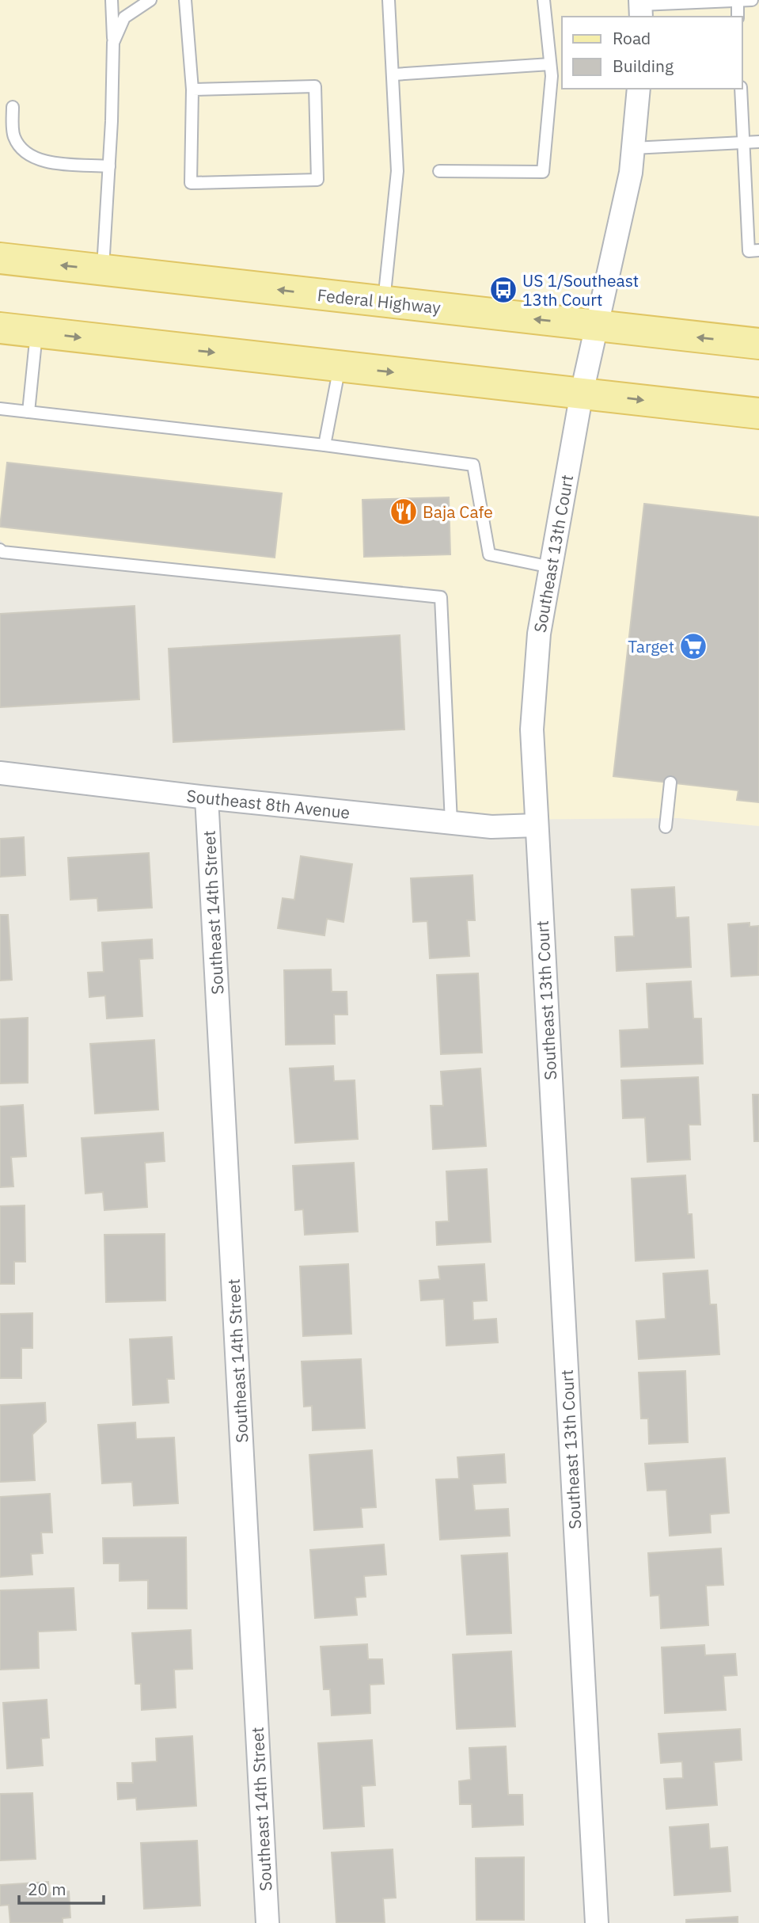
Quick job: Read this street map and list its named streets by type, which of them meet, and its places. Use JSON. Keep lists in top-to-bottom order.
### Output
{
  "streets": {
    "main road": ["Federal Highway"],
    "street": ["Southeast 13th Court", "Southeast 8th Avenue", "Southeast 14th Street"]
  },
  "crossings": [
    ["Federal Highway", "Southeast 13th Court"],
    ["Southeast 13th Court", "Southeast 8th Avenue"],
    ["Southeast 8th Avenue", "Southeast 14th Street"]
  ],
  "places": {
    "bus stop": ["US 1/Southeast 13th Court"],
    "restaurant": ["Baja Cafe"],
    "supermarket": ["Target"]
  },
  "legend": ["Road", "Building"],
  "scale_bar": "20 m"
}
